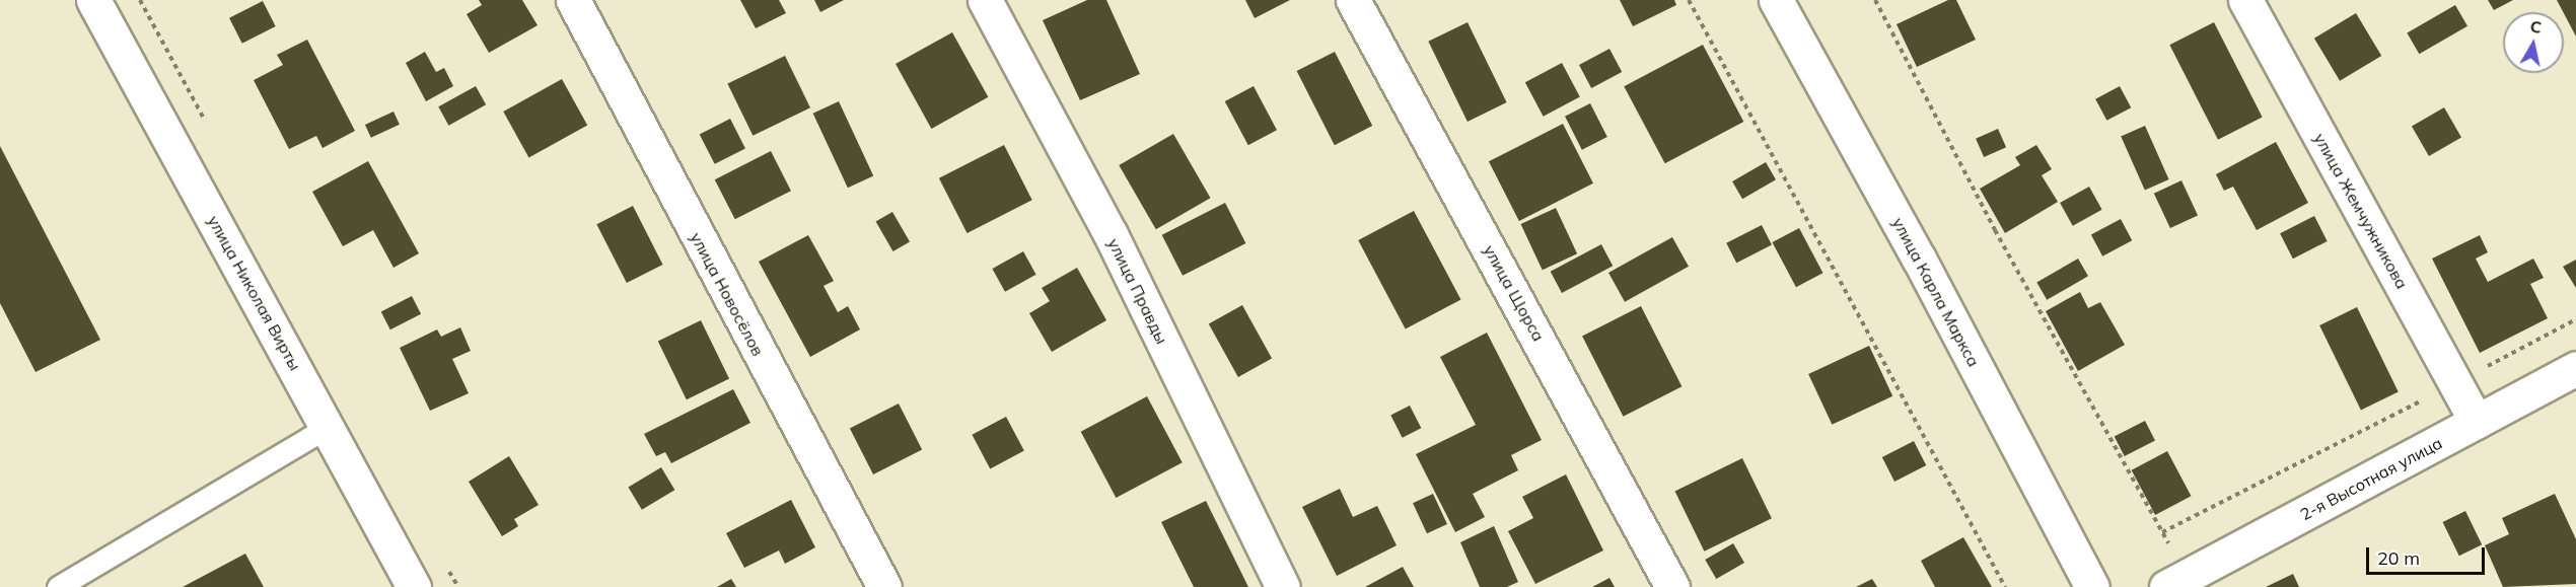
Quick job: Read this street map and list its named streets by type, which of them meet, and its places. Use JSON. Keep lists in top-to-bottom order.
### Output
{
  "streets": {
    "street": [
      "улица Жемчужникова",
      "улица Правды",
      "улица Карла Маркса",
      "улица Николая Вирты",
      "улица Щорса",
      "улица Новосёлов",
      "2-я Высотная улица"
    ]
  },
  "crossings": [
    ["улица Жемчужникова", "2-я Высотная улица"]
  ],
  "scale_bar": "20 m",
  "north": "top"
}
